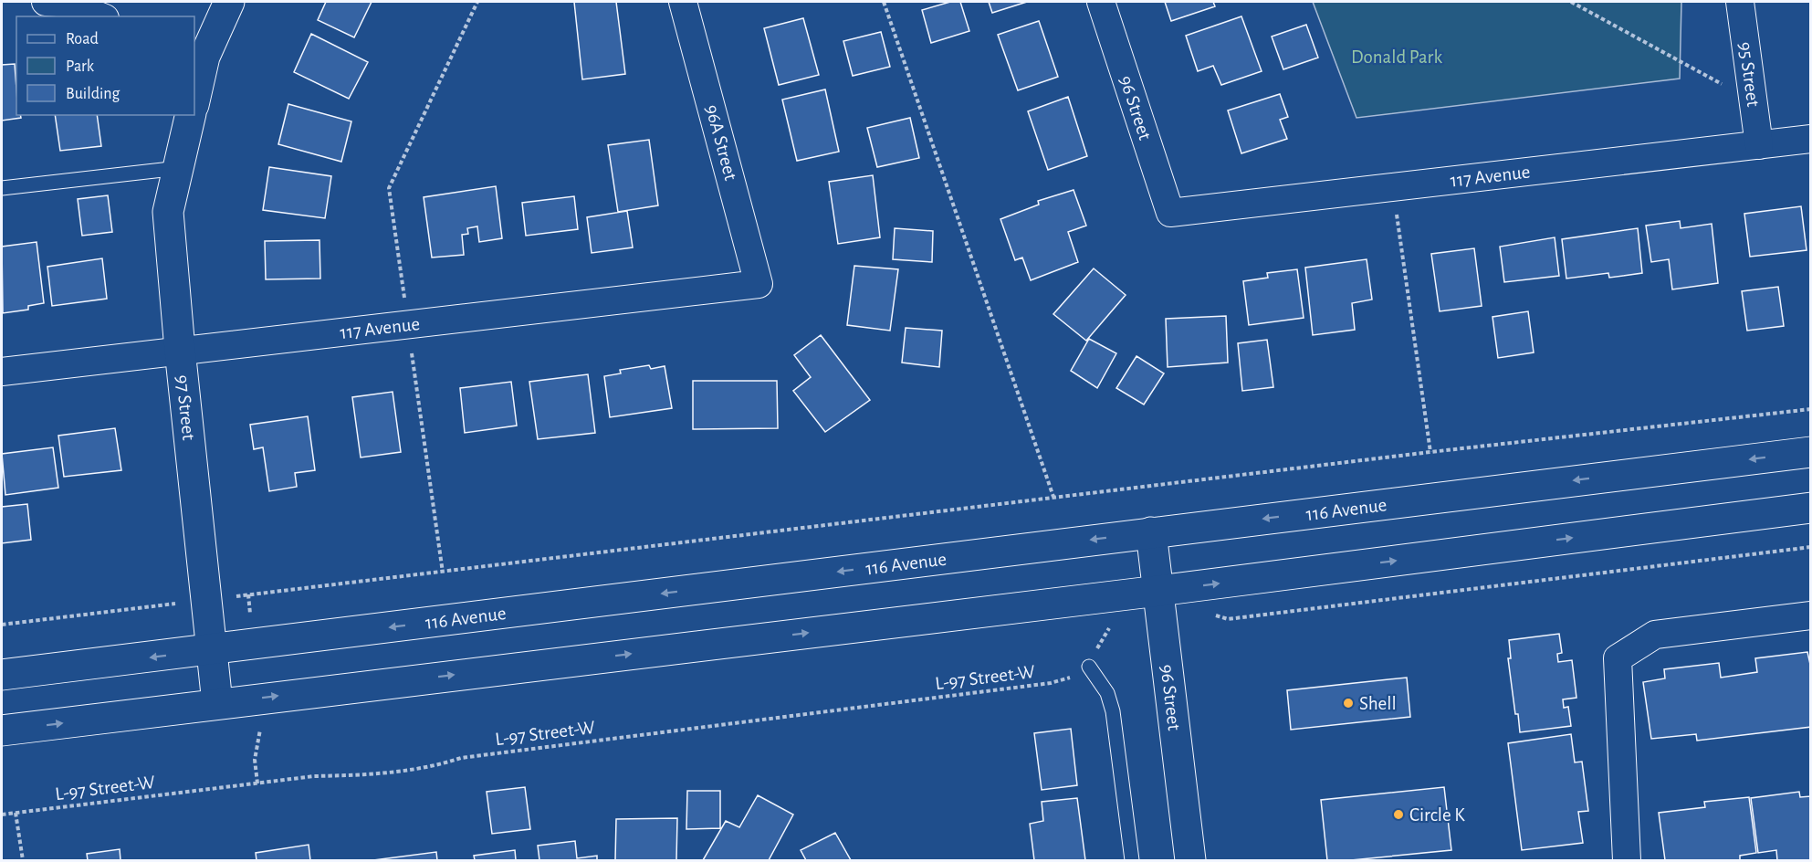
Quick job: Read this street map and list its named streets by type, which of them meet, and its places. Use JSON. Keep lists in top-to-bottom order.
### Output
{
  "streets": {
    "main road": ["96 Street", "97 Street", "116 Avenue"],
    "street": ["95 Street", "96A Street", "117 Avenue"],
    "path": ["L-97 Street-W"]
  },
  "crossings": [
    ["95 Street", "117 Avenue"],
    ["96 Street", "117 Avenue"],
    ["96 Street", "116 Avenue"],
    ["96A Street", "117 Avenue"],
    ["117 Avenue", "97 Street"],
    ["97 Street", "116 Avenue"]
  ],
  "parks": ["Donald Park"],
  "places": ["Shell", "Circle K"],
  "legend": ["Road", "Park", "Building"]
}
